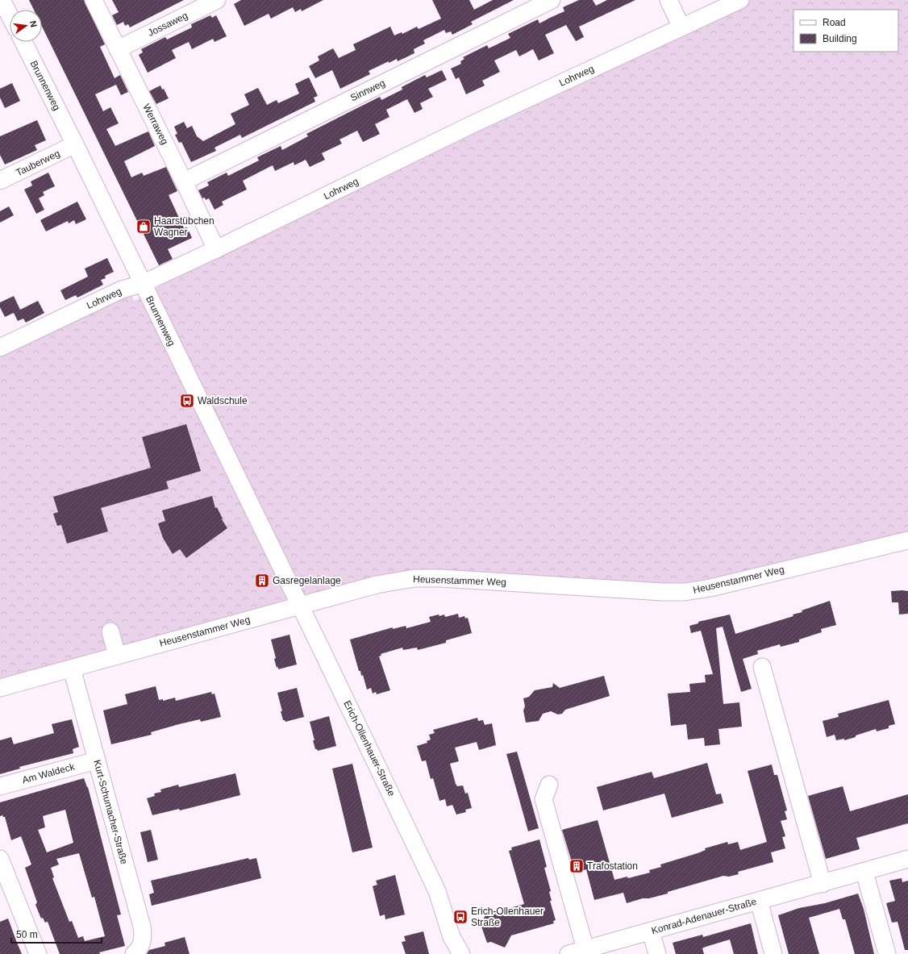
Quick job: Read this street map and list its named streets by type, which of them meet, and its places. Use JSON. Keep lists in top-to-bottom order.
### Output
{
  "streets": {
    "street": [
      "Jossaweg",
      "Lohrweg",
      "Brunnenweg",
      "Sinnweg",
      "Werraweg",
      "Tauberweg",
      "Heusenstammer Weg",
      "Erich-Ollenhauer-Straße",
      "Am Waldeck",
      "Kurt-Schumacher-Straße",
      "Konrad-Adenauer-Straße"
    ]
  },
  "crossings": [
    ["Jossaweg", "Werraweg"],
    ["Lohrweg", "Brunnenweg"],
    ["Lohrweg", "Werraweg"],
    ["Brunnenweg", "Tauberweg"],
    ["Brunnenweg", "Heusenstammer Weg"],
    ["Brunnenweg", "Erich-Ollenhauer-Straße"],
    ["Sinnweg", "Werraweg"],
    ["Heusenstammer Weg", "Erich-Ollenhauer-Straße"],
    ["Heusenstammer Weg", "Kurt-Schumacher-Straße"],
    ["Am Waldeck", "Kurt-Schumacher-Straße"]
  ],
  "places": {
    "shop": ["Haarstübchen Wagner"],
    "bus stop": ["Waldschule", "Erich-Ollenhauer Straße"],
    "building": ["Gasregelanlage", "Trafostation"]
  },
  "legend": ["Road", "Building"],
  "scale_bar": "50 m",
  "north": "right"
}
